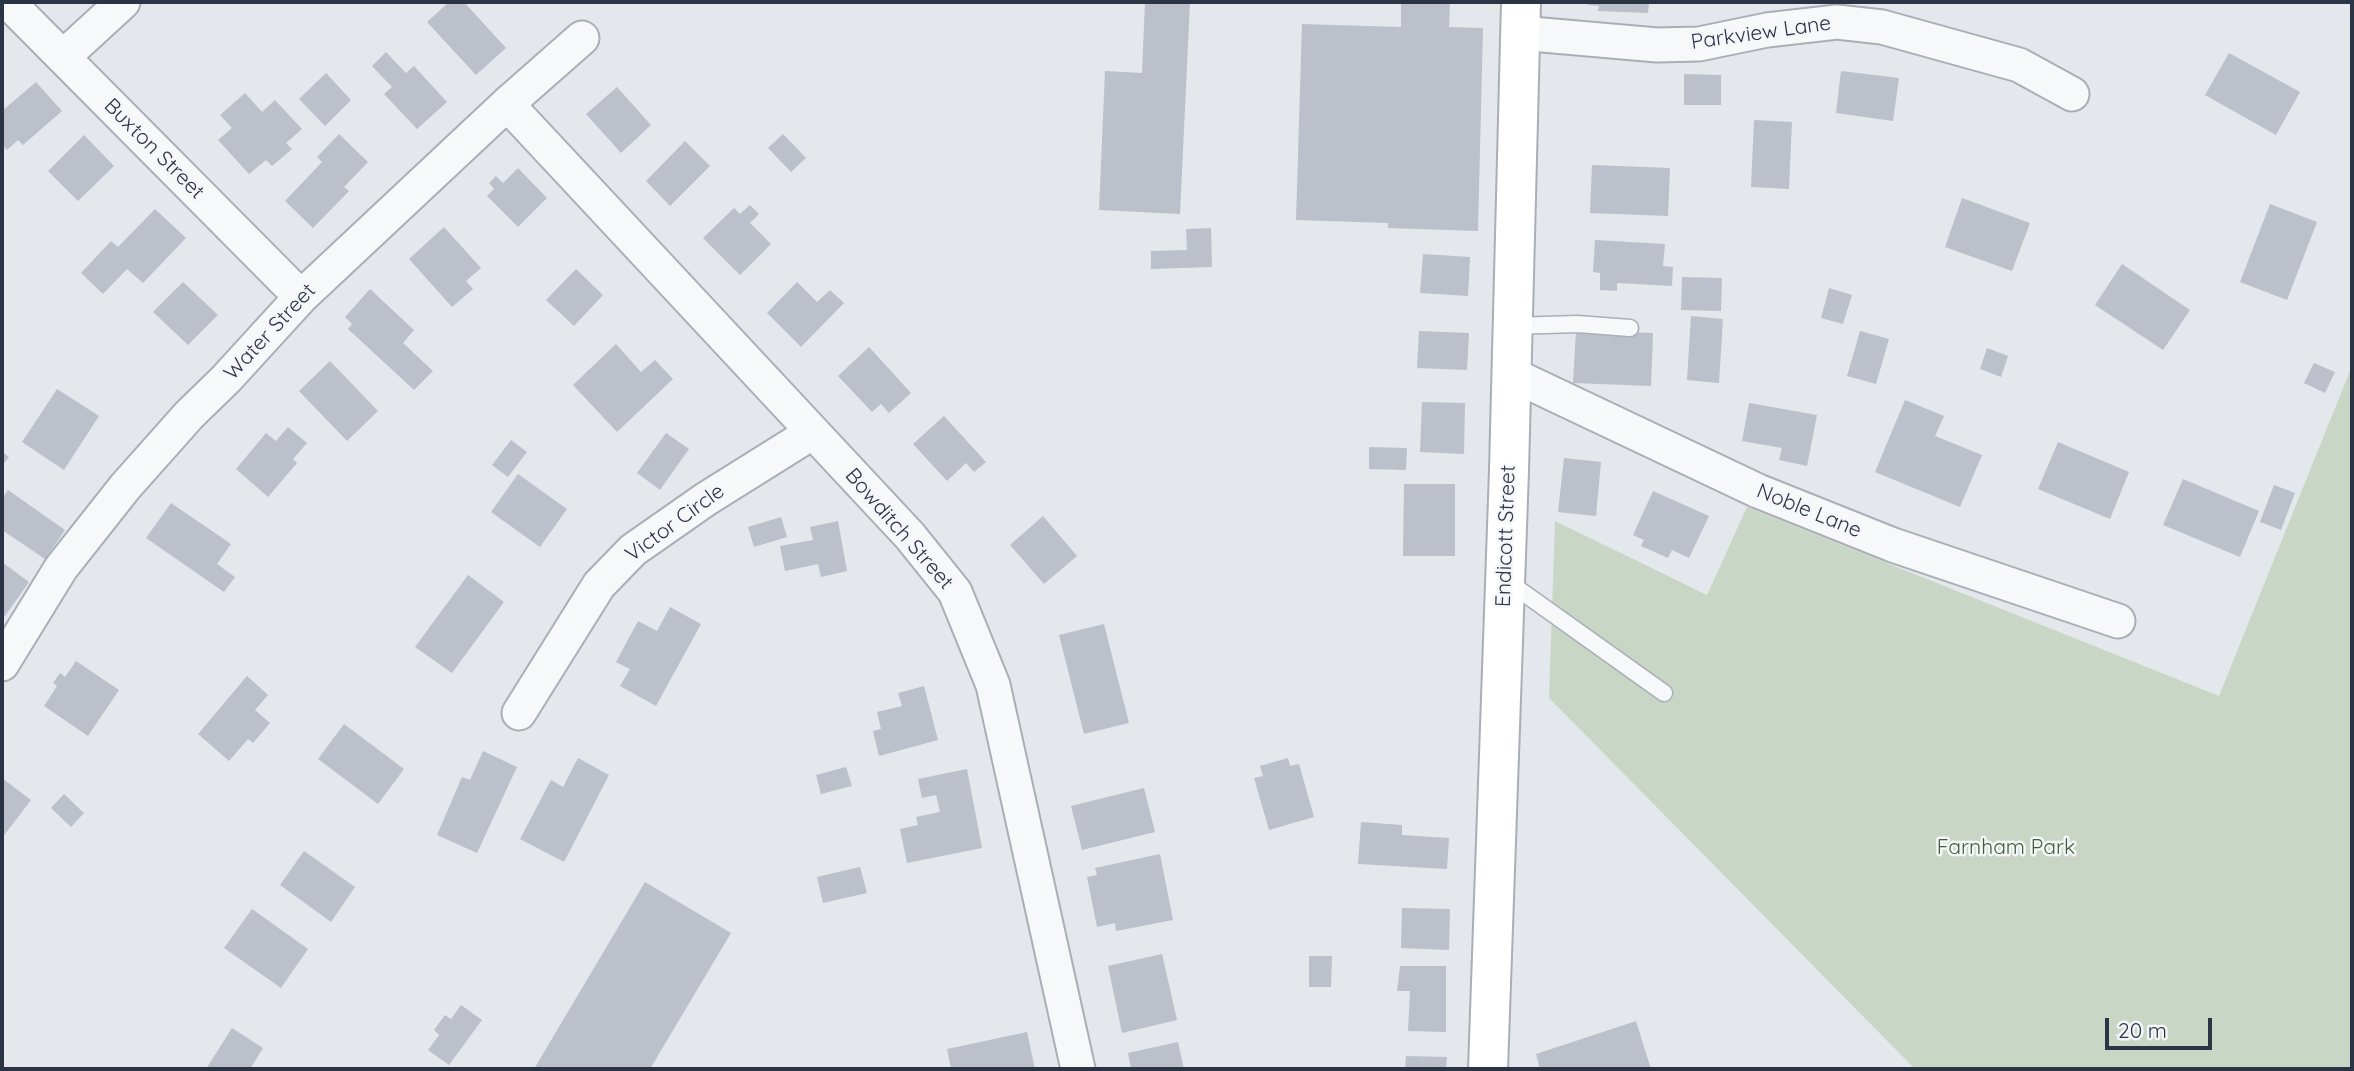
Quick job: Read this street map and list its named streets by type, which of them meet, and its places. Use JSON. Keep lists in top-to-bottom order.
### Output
{
  "streets": {
    "street": [
      "Parkview Lane",
      "Buxton Street",
      "Water Street",
      "Noble Lane",
      "Victor Circle",
      "Bowditch Street",
      "Endicott Street"
    ]
  },
  "crossings": [
    ["Parkview Lane", "Endicott Street"],
    ["Buxton Street", "Water Street"],
    ["Water Street", "Bowditch Street"],
    ["Noble Lane", "Endicott Street"],
    ["Victor Circle", "Bowditch Street"]
  ],
  "parks": ["Farnham Park"],
  "scale_bar": "20 m"
}
